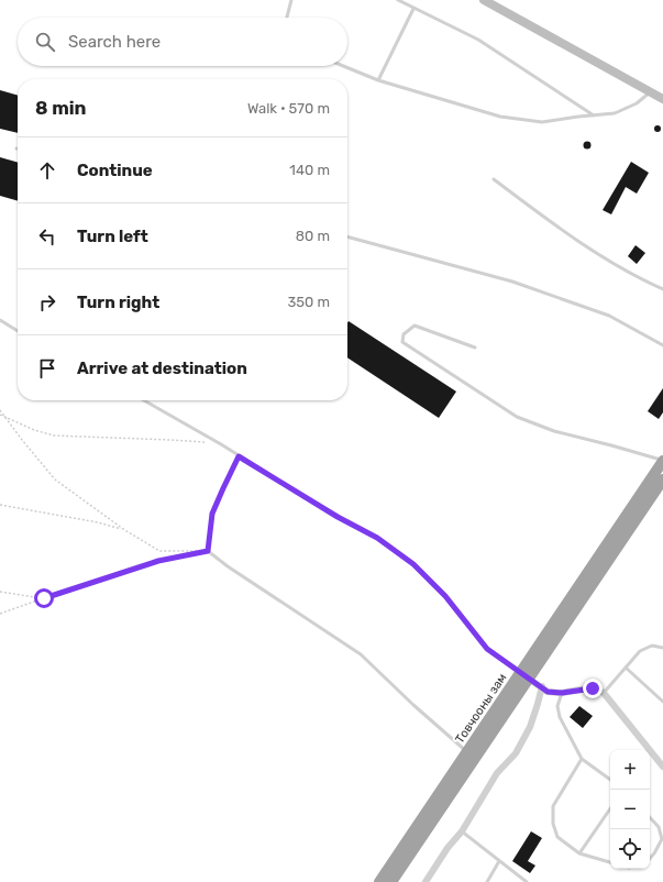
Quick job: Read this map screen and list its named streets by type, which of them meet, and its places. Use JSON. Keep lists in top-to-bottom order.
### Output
{
  "streets": {
    "highway": ["Товчооны зам"]
  },
  "page": {
    "search": "Search here",
    "heading": ["8 min", "Walk · 570 m"],
    "list": [
      ["Continue", "140 m"],
      ["Turn left", "80 m"],
      ["Turn right", "350 m"],
      "Arrive at destination"
    ],
    "map_buttons": ["+", "−"]
  }
}
